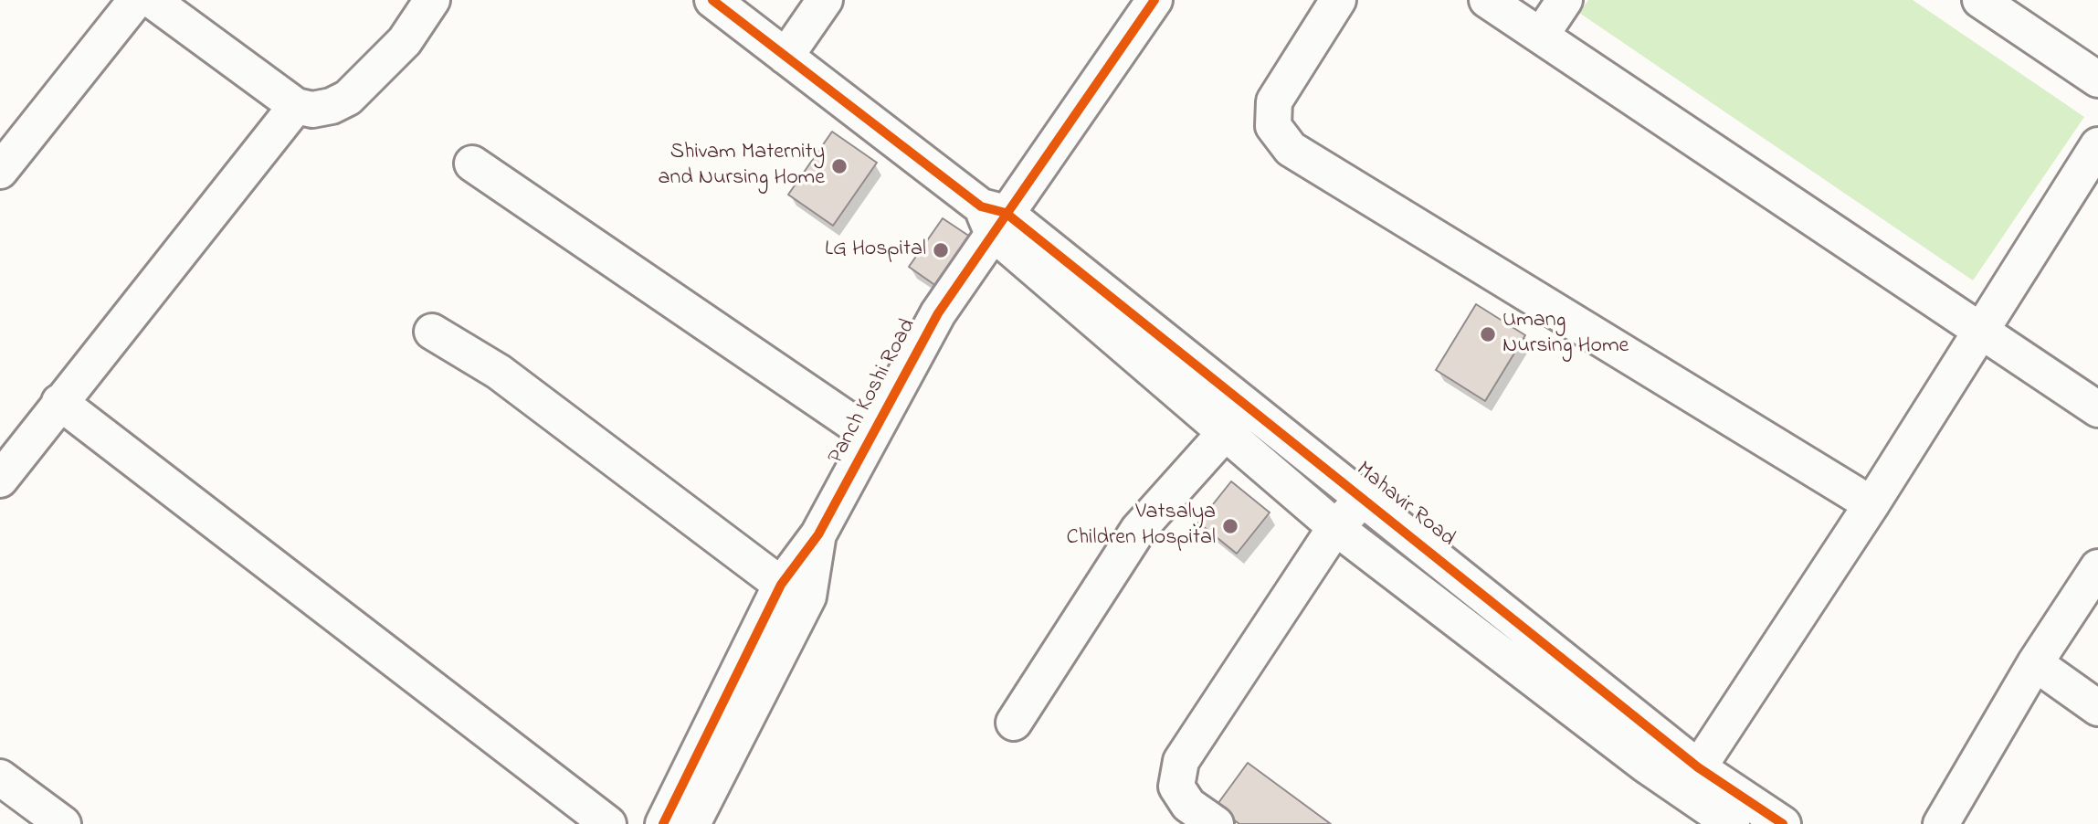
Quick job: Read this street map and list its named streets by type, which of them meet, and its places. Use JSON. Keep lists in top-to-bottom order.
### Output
{
  "streets": {
    "street": ["Panch Koshi Road", "Mahavir Road"]
  },
  "crossings": [
    ["Panch Koshi Road", "Mahavir Road"]
  ],
  "places": [
    "Shivam Maternity and Nursing Home",
    "LG Hospital",
    "Umang Nursing Home",
    "Vatsalya Children Hospital"
  ]
}
